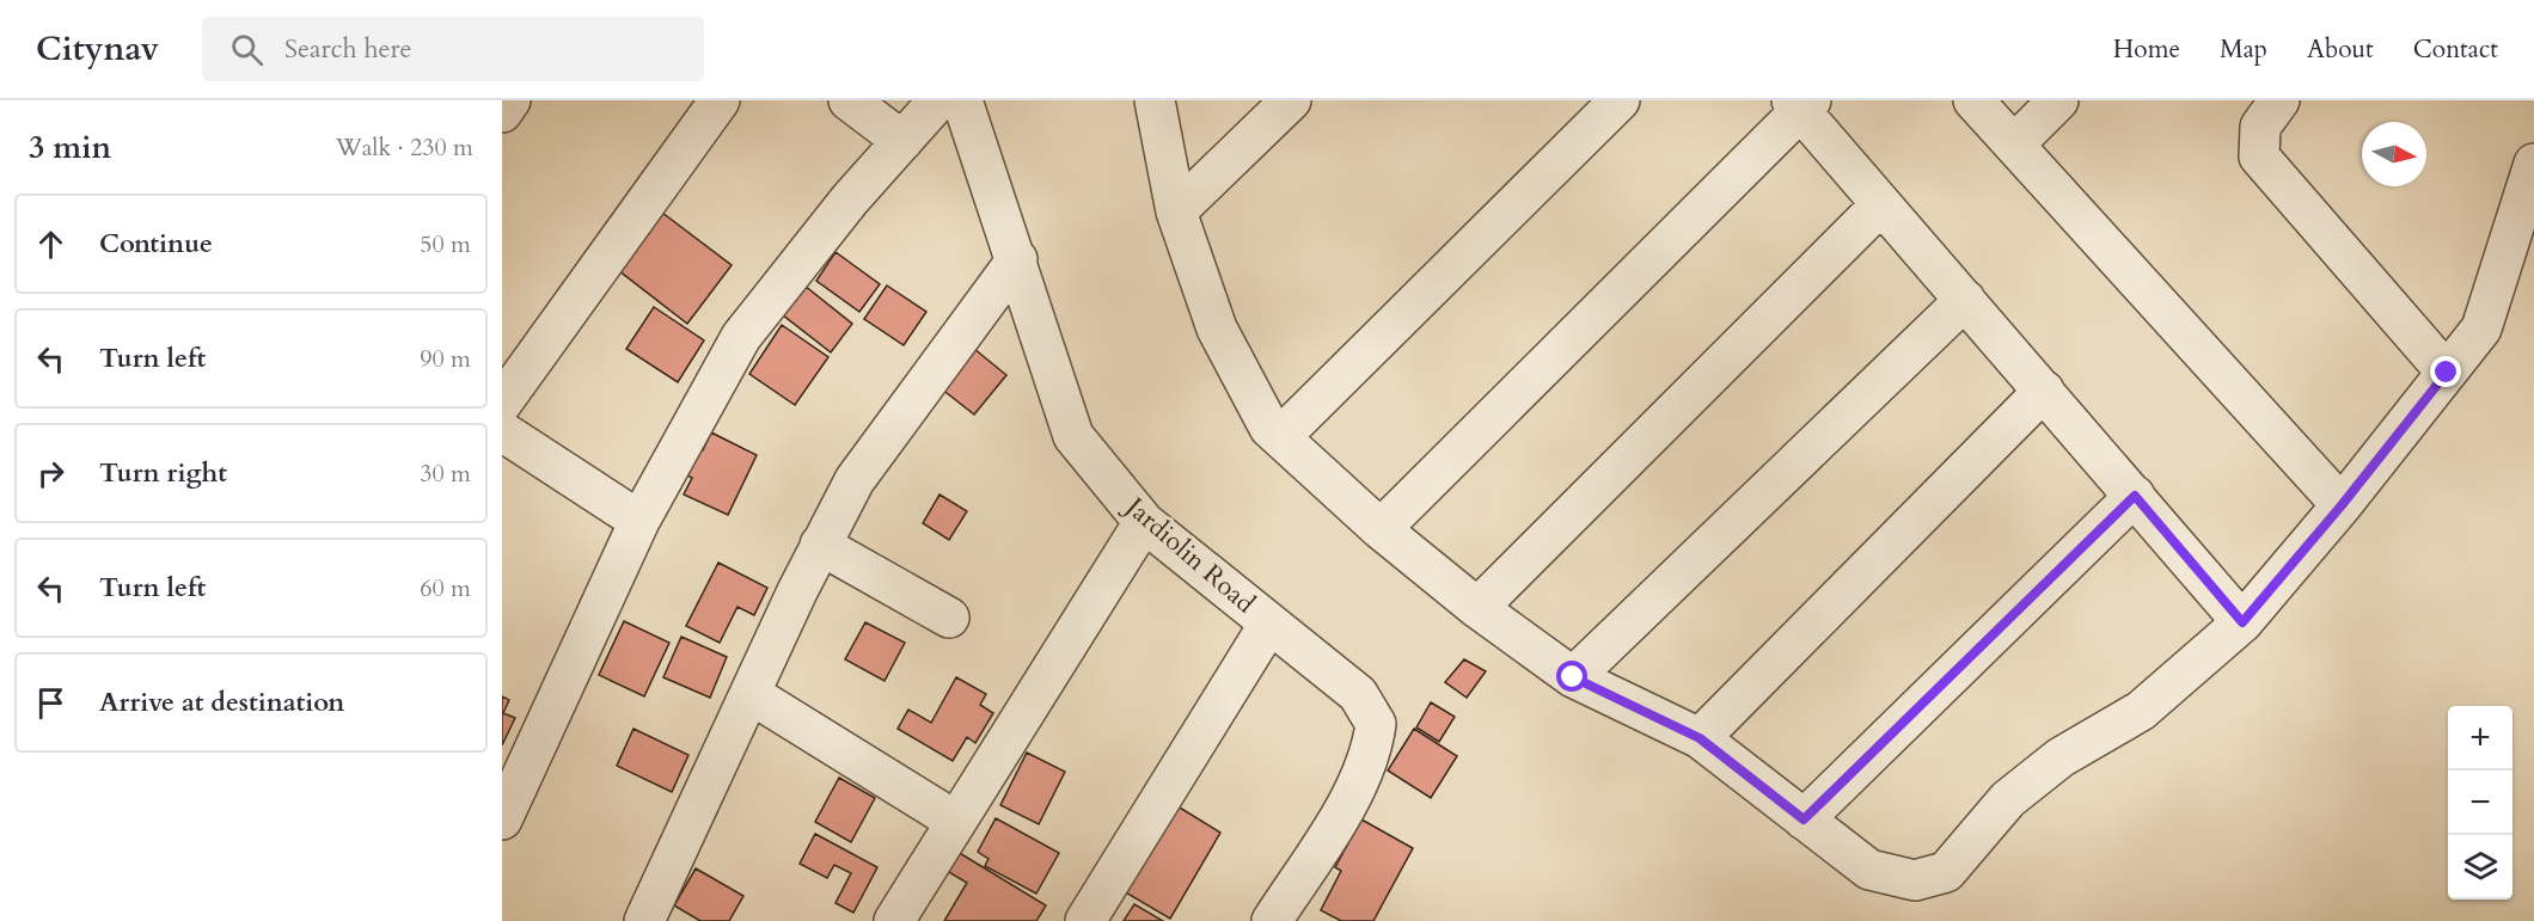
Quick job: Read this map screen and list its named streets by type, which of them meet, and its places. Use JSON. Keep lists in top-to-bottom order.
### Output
{
  "streets": {
    "street": ["Jardiolin Road"]
  },
  "north": "right",
  "page": {
    "header": "Citynav",
    "search": "Search here",
    "nav": [
      "Home",
      "Map",
      "About",
      "Contact"
    ],
    "heading": ["3 min", "Walk · 230 m"],
    "list": [
      ["Continue", "50 m"],
      ["Turn left", "90 m"],
      ["Turn right", "30 m"],
      ["Turn left", "60 m"],
      "Arrive at destination"
    ],
    "map_buttons": ["+", "−"]
  }
}
